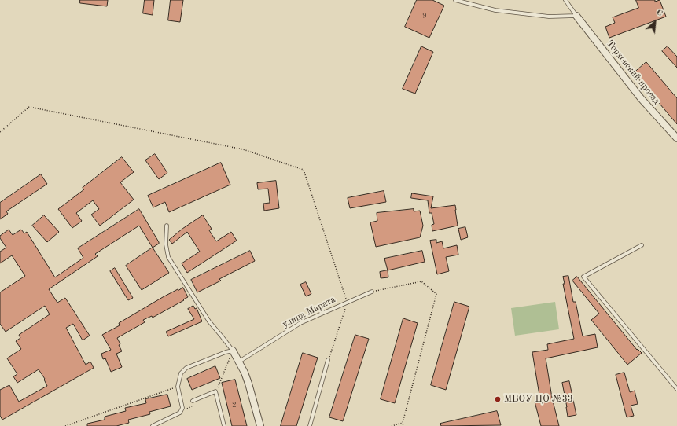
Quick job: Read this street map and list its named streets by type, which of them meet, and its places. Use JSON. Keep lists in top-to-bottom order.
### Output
{
  "streets": {
    "street": ["Торховский проезд"],
    "lane": ["улица Марата"]
  },
  "places": ["МБОУ ЦО №33"],
  "house_numbers": ["9", "2"],
  "north": "top right"
}
